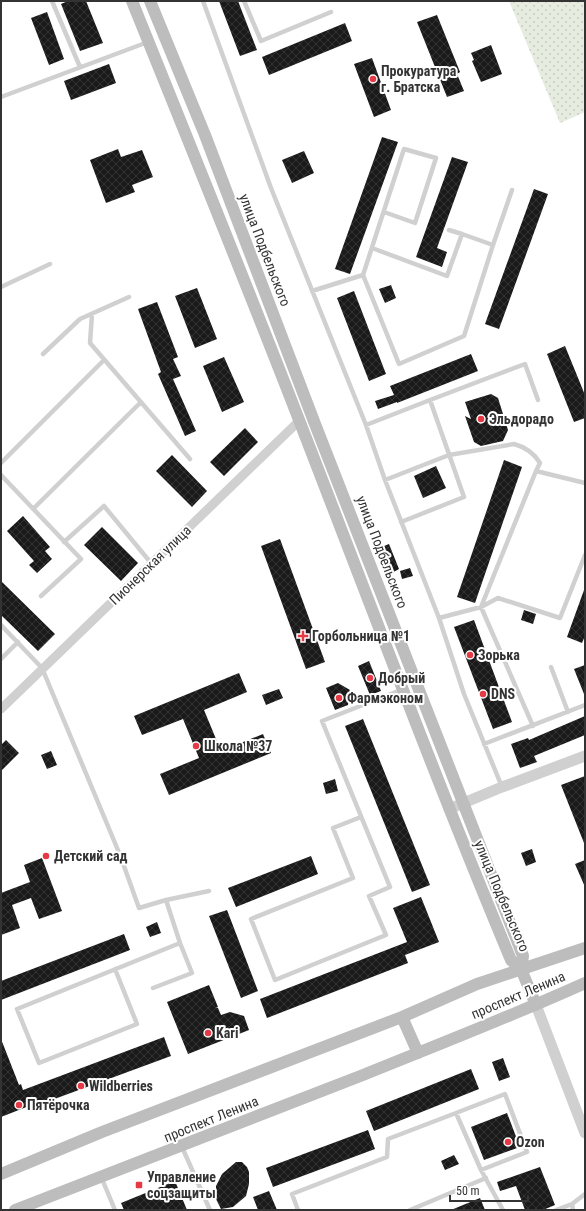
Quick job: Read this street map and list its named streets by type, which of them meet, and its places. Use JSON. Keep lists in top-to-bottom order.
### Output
{
  "streets": {
    "main road": ["улица Подбельского", "проспект Ленина"],
    "street": ["Пионерская улица"]
  },
  "crossings": [
    ["улица Подбельского", "Пионерская улица"],
    ["улица Подбельского", "проспект Ленина"]
  ],
  "places": {
    "other": [
      "Прокуратура г. Братска",
      "Эльдорадо",
      "Зорька",
      "Добрый",
      "DNS",
      "Фармэконом",
      "Школа №37",
      "Детский сад",
      "Kari",
      "Wildberries",
      "Пятёрочка",
      "Ozon"
    ],
    "health": ["Горбольница №1"],
    "transit": ["Управление соцзащиты"]
  },
  "scale_bar": "50 m"
}
